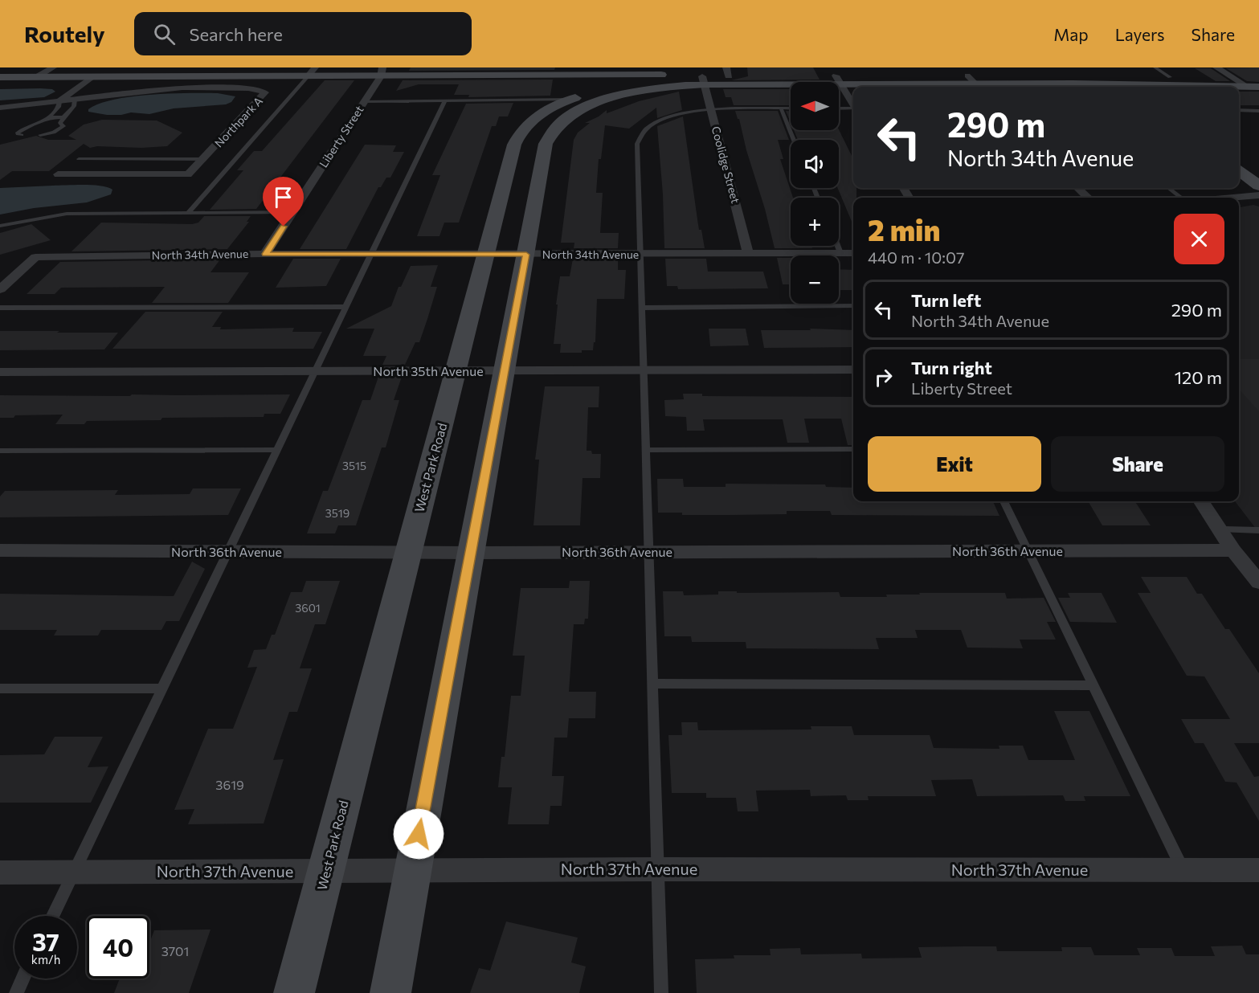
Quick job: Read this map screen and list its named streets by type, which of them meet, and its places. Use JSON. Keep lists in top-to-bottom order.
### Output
{
  "streets": {
    "street": [
      "Northpark A",
      "Liberty Street",
      "Coolidge Street",
      "North 34th Avenue",
      "North 35th Avenue",
      "West Park Road",
      "North 36th Avenue",
      "North 37th Avenue"
    ]
  },
  "crossings": [
    ["Liberty Street", "North 34th Avenue"],
    ["Coolidge Street", "North 34th Avenue"],
    ["Coolidge Street", "West Park Road"],
    ["North 34th Avenue", "West Park Road"],
    ["North 35th Avenue", "West Park Road"],
    ["West Park Road", "North 36th Avenue"],
    ["West Park Road", "North 37th Avenue"]
  ],
  "house_numbers": [
    "3515",
    "3519",
    "3601",
    "3619",
    "3701"
  ],
  "north": "left",
  "page": {
    "header": "Routely",
    "search": "Search here",
    "nav": ["Map", "Layers", "Share"],
    "map_buttons": ["+", "−"],
    "turn": ["290 m", "North 34th Avenue"],
    "heading": ["2 min", "440 m · 10:07"],
    "list": [
      {
        "name": "Turn left",
        "note": "North 34th Avenue",
        "value": "290 m"
      },
      {
        "name": "Turn right",
        "note": "Liberty Street",
        "value": "120 m"
      }
    ],
    "buttons": ["Exit", "Share"],
    "speed": "37 km/h",
    "limit": "40"
  }
}
